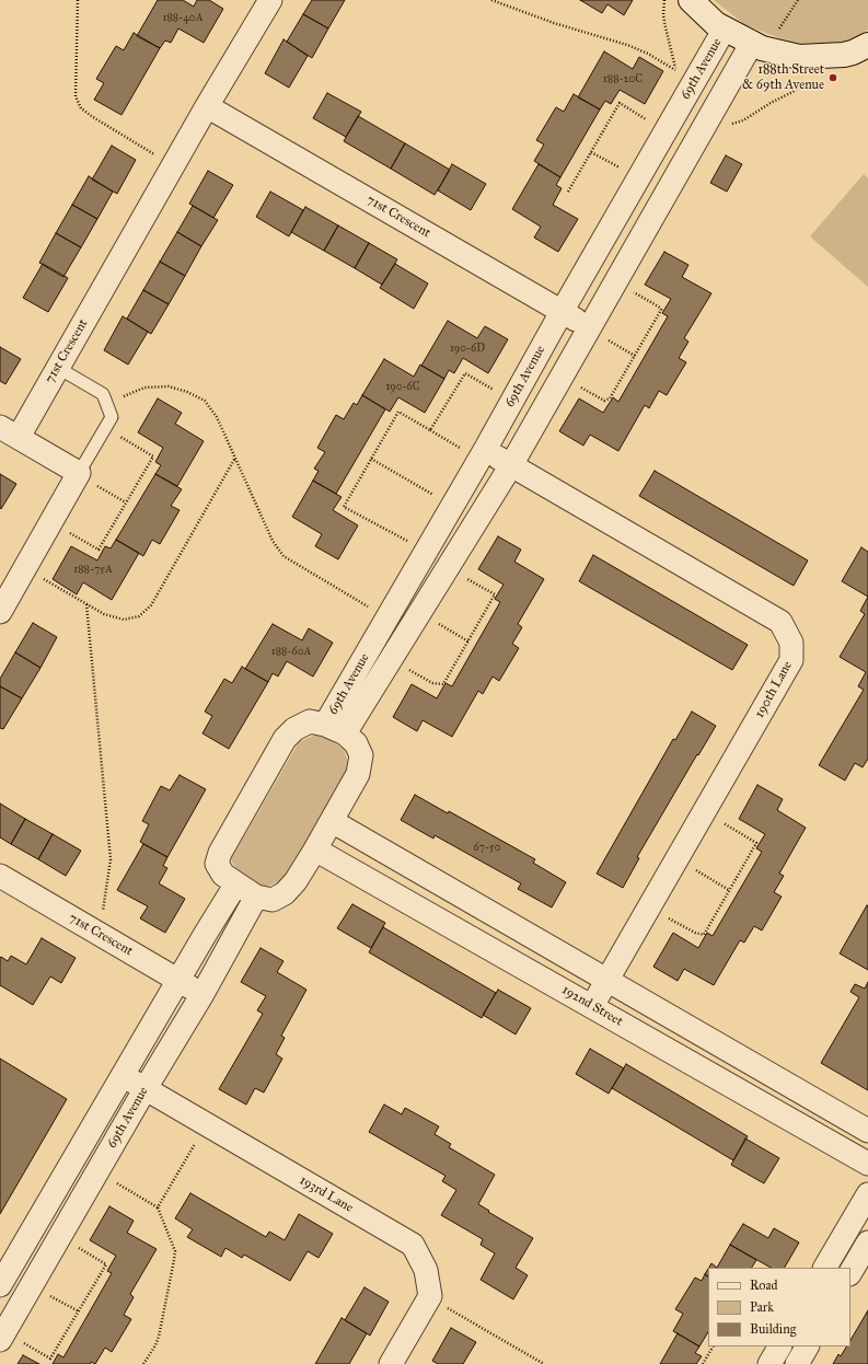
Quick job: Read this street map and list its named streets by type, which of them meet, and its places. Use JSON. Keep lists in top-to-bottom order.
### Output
{
  "streets": {
    "street": [
      "69th Avenue",
      "71st Crescent",
      "190th Lane",
      "192nd Street",
      "193rd Lane"
    ]
  },
  "crossings": [
    ["69th Avenue", "71st Crescent"],
    ["69th Avenue", "190th Lane"],
    ["69th Avenue", "192nd Street"],
    ["69th Avenue", "193rd Lane"],
    ["190th Lane", "192nd Street"]
  ],
  "places": ["188th Street & 69th Avenue"],
  "house_numbers": [
    "188-40A",
    "188-20C",
    "190-6D",
    "190-6C",
    "188-75A",
    "188-60A",
    "67-50"
  ],
  "legend": ["Road", "Park", "Building"]
}
